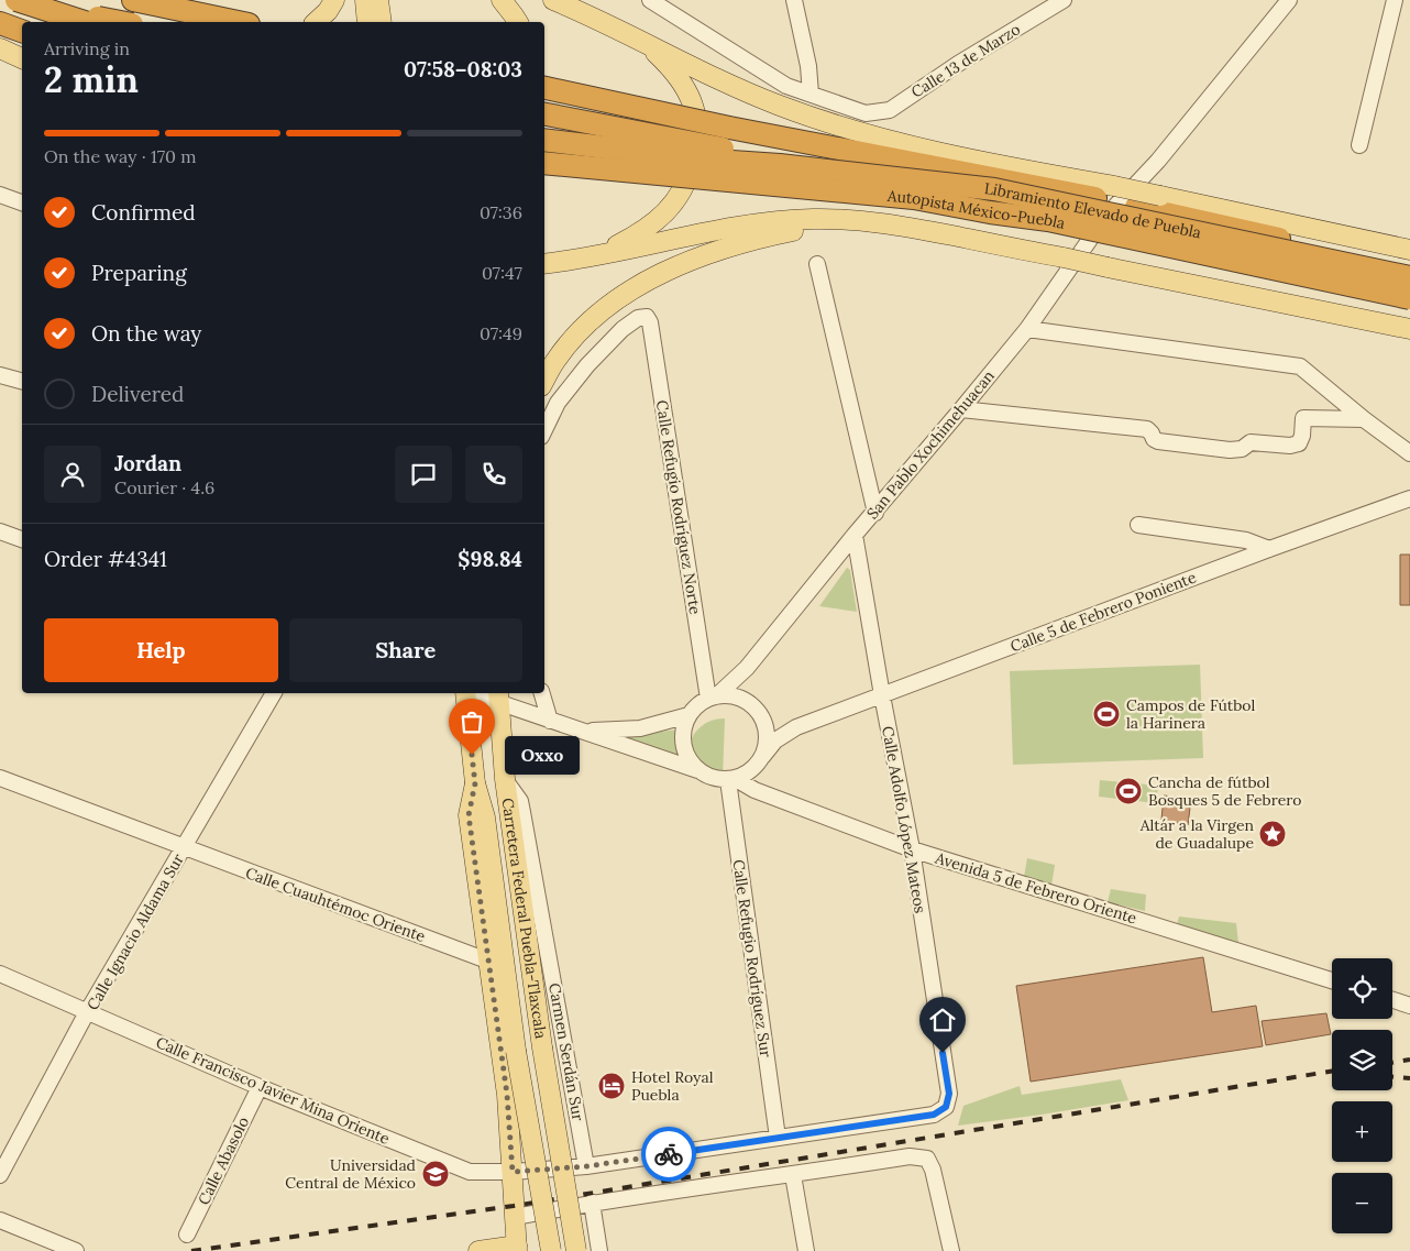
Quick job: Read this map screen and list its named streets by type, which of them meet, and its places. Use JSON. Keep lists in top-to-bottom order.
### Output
{
  "streets": {
    "highway": ["Autopista México-Puebla", "Libramiento Elevado de Puebla"],
    "main road": ["Carretera Federal Puebla-Tlaxcala"],
    "street": [
      "Calle 13 de Marzo",
      "San Pablo Xochimehuacan",
      "Calle Refugio Rodríguez Norte",
      "Calle 5 de Febrero Poniente",
      "Calle Adolfo López Mateos",
      "Avenida 5 de Febrero Oriente",
      "Calle Cuauhtémoc Oriente",
      "Calle Ignacio Aldama Sur",
      "Calle Refugio Rodríguez Sur",
      "Carmen Serdán Sur",
      "Calle Francisco Javier Mina Oriente",
      "Calle Abasolo"
    ]
  },
  "crossings": [
    ["Autopista México-Puebla", "San Pablo Xochimehuacan"],
    ["San Pablo Xochimehuacan", "Calle Refugio Rodríguez Norte"],
    ["San Pablo Xochimehuacan", "Calle 5 de Febrero Poniente"],
    ["San Pablo Xochimehuacan", "Calle Adolfo López Mateos"],
    ["San Pablo Xochimehuacan", "Avenida 5 de Febrero Oriente"],
    ["San Pablo Xochimehuacan", "Calle Refugio Rodríguez Sur"],
    ["Calle Refugio Rodríguez Norte", "Calle 5 de Febrero Poniente"],
    ["Calle Refugio Rodríguez Norte", "Avenida 5 de Febrero Oriente"],
    ["Calle Refugio Rodríguez Norte", "Calle Refugio Rodríguez Sur"],
    ["Calle 5 de Febrero Poniente", "Calle Adolfo López Mateos"],
    ["Calle 5 de Febrero Poniente", "Avenida 5 de Febrero Oriente"],
    ["Calle 5 de Febrero Poniente", "Calle Refugio Rodríguez Sur"],
    ["Calle Adolfo López Mateos", "Avenida 5 de Febrero Oriente"],
    ["Calle Adolfo López Mateos", "Calle Francisco Javier Mina Oriente"],
    ["Avenida 5 de Febrero Oriente", "Calle Refugio Rodríguez Sur"],
    ["Calle Cuauhtémoc Oriente", "Calle Ignacio Aldama Sur"],
    ["Carretera Federal Puebla-Tlaxcala", "Carmen Serdán Sur"],
    ["Calle Ignacio Aldama Sur", "Calle Francisco Javier Mina Oriente"],
    ["Calle Refugio Rodríguez Sur", "Calle Francisco Javier Mina Oriente"],
    ["Carmen Serdán Sur", "Calle Francisco Javier Mina Oriente"],
    ["Calle Francisco Javier Mina Oriente", "Calle Abasolo"]
  ],
  "places": {
    "sports": ["Campos de Fútbol la Harinera", "Cancha de fútbol Bosques 5 de Febrero"],
    "other": ["Oxxo"],
    "place": ["Altár a la Virgen de Guadalupe"],
    "hotel": ["Hotel Royal Puebla"],
    "school or university": ["Universidad Central de México"]
  },
  "page": {
    "heading": ["2 min", "Arriving in", "07:58–08:03"],
    "panel": [
      "Jordan",
      "Courier · 4.6",
      "Order #4341",
      "$98.84"
    ],
    "bar": "On the way · 170 m",
    "list": [
      ["Confirmed", "07:36"],
      ["Preparing", "07:47"],
      ["On the way", "07:49"],
      "Delivered"
    ],
    "buttons": ["Help", "Share"],
    "bubble": "Oxxo",
    "map_buttons": ["+", "−"]
  }
}
